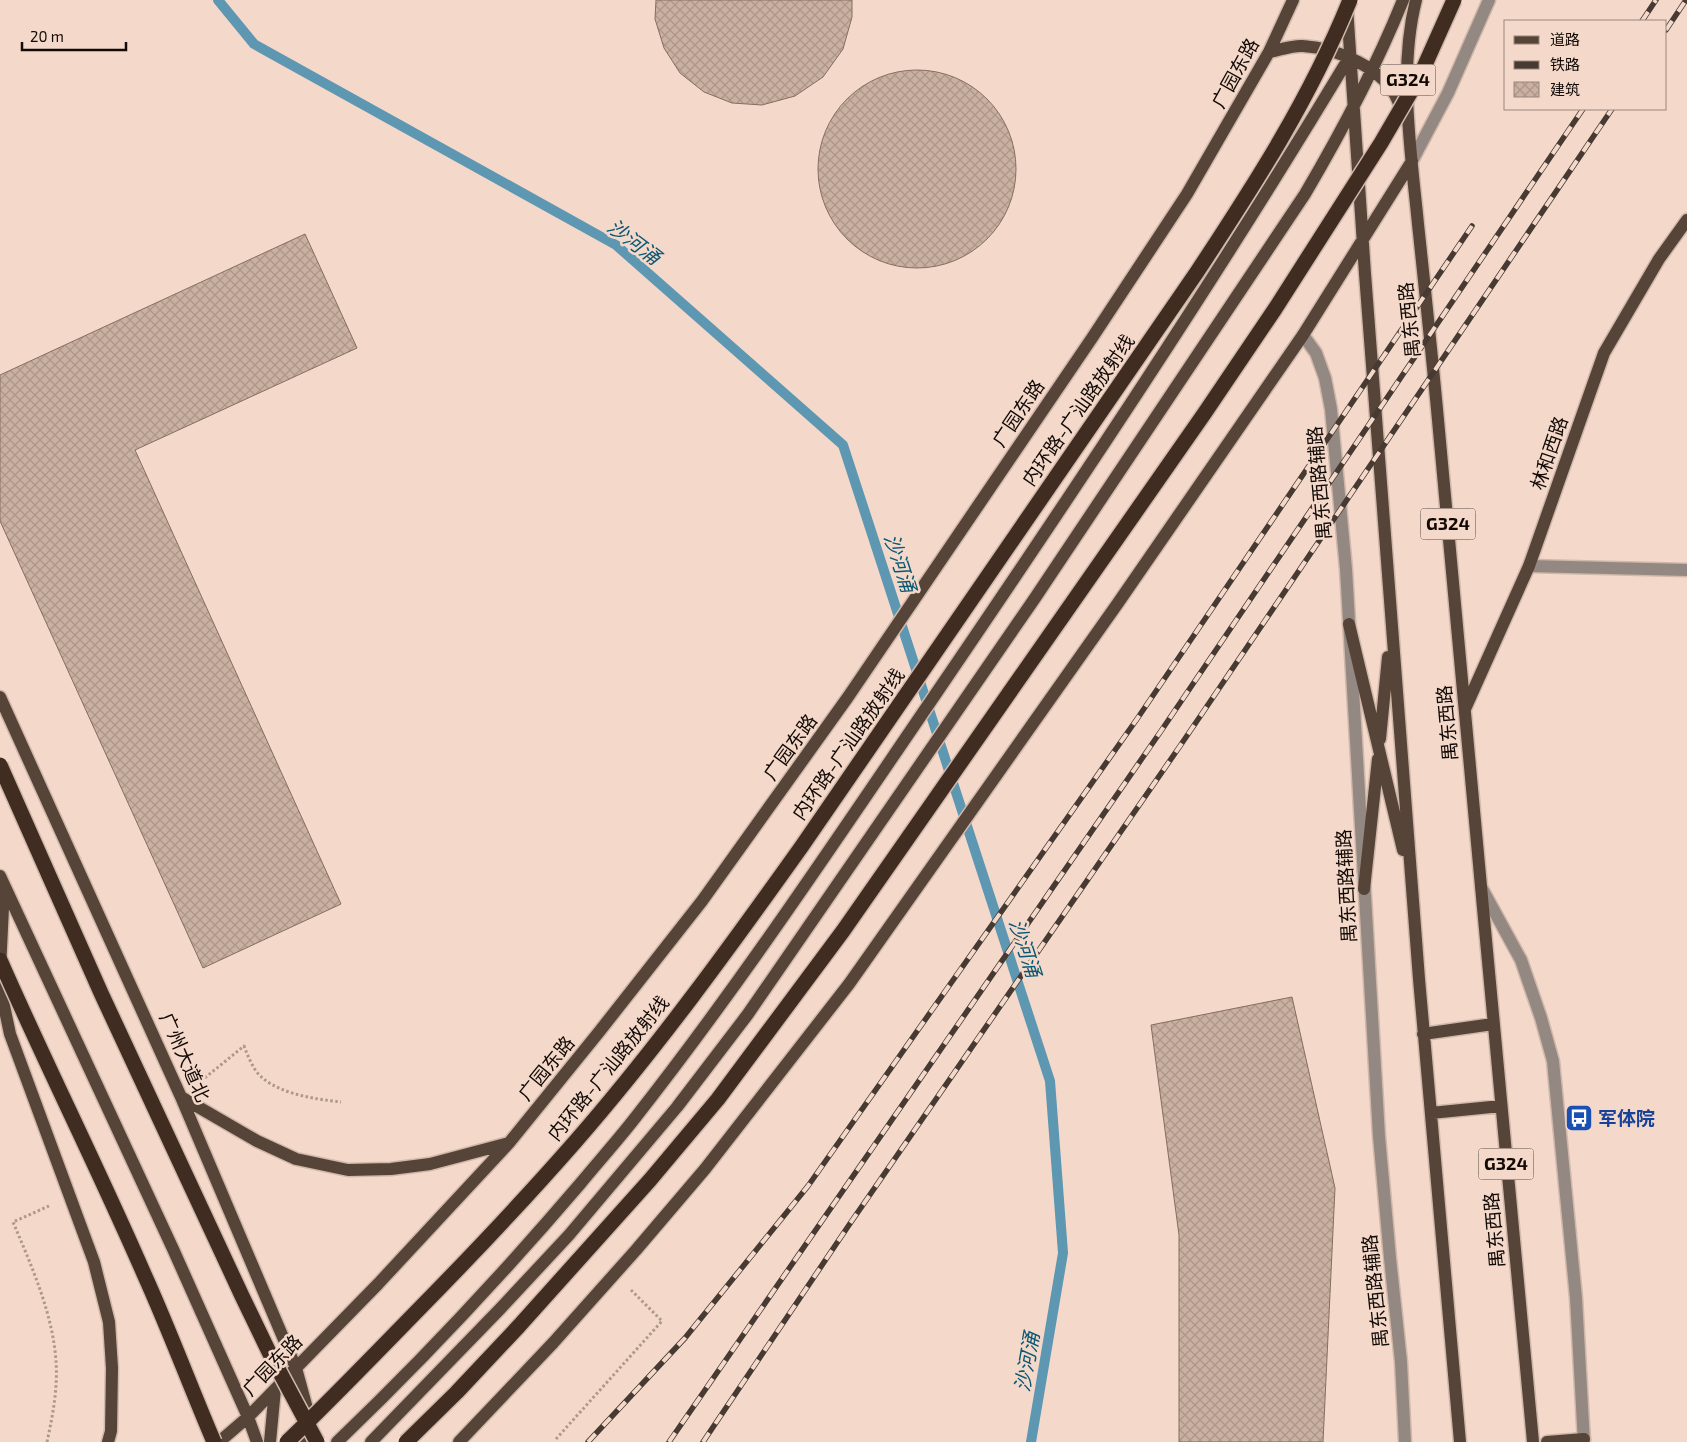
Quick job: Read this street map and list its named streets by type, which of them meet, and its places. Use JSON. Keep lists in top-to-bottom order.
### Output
{
  "streets": {
    "highway": ["内环路-广汕路放射线", "广州大道北"],
    "main road": [
      "广园东路",
      "G324",
      "禺东西路",
      "林和西路"
    ],
    "street": ["禺东西路辅路"]
  },
  "crossings": [
    ["广园东路", "广州大道北"],
    ["禺东西路", "内环路-广汕路放射线"],
    ["禺东西路", "林和西路"]
  ],
  "water": ["沙河涌"],
  "places": {
    "bus stop": ["军体院"]
  },
  "legend": ["道路", "铁路", "建筑"],
  "scale_bar": "20 m"
}
